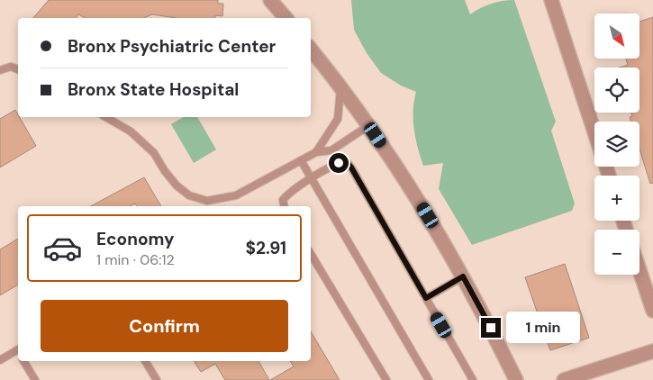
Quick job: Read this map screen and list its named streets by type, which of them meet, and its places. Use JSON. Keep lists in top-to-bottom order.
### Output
{
  "north": "bottom right",
  "page": {
    "map_buttons": ["+", "−"],
    "banner": ["Bronx Psychiatric Center", "Bronx State Hospital"],
    "list": [
      {
        "name": "Economy",
        "note": "1 min · 06:12",
        "value": "$2.91"
      }
    ],
    "buttons": "Confirm",
    "bubble": "1 min"
  }
}
